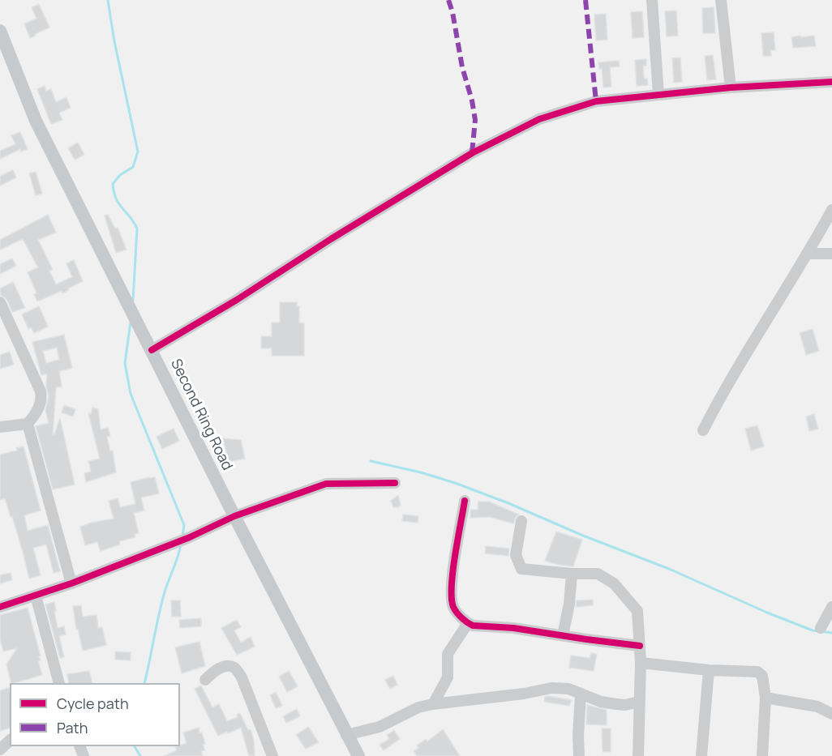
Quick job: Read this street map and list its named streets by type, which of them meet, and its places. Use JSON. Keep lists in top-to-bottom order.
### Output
{
  "streets": {
    "main road": ["Second Ring Road"]
  },
  "legend": ["Cycle path", "Path"]
}
